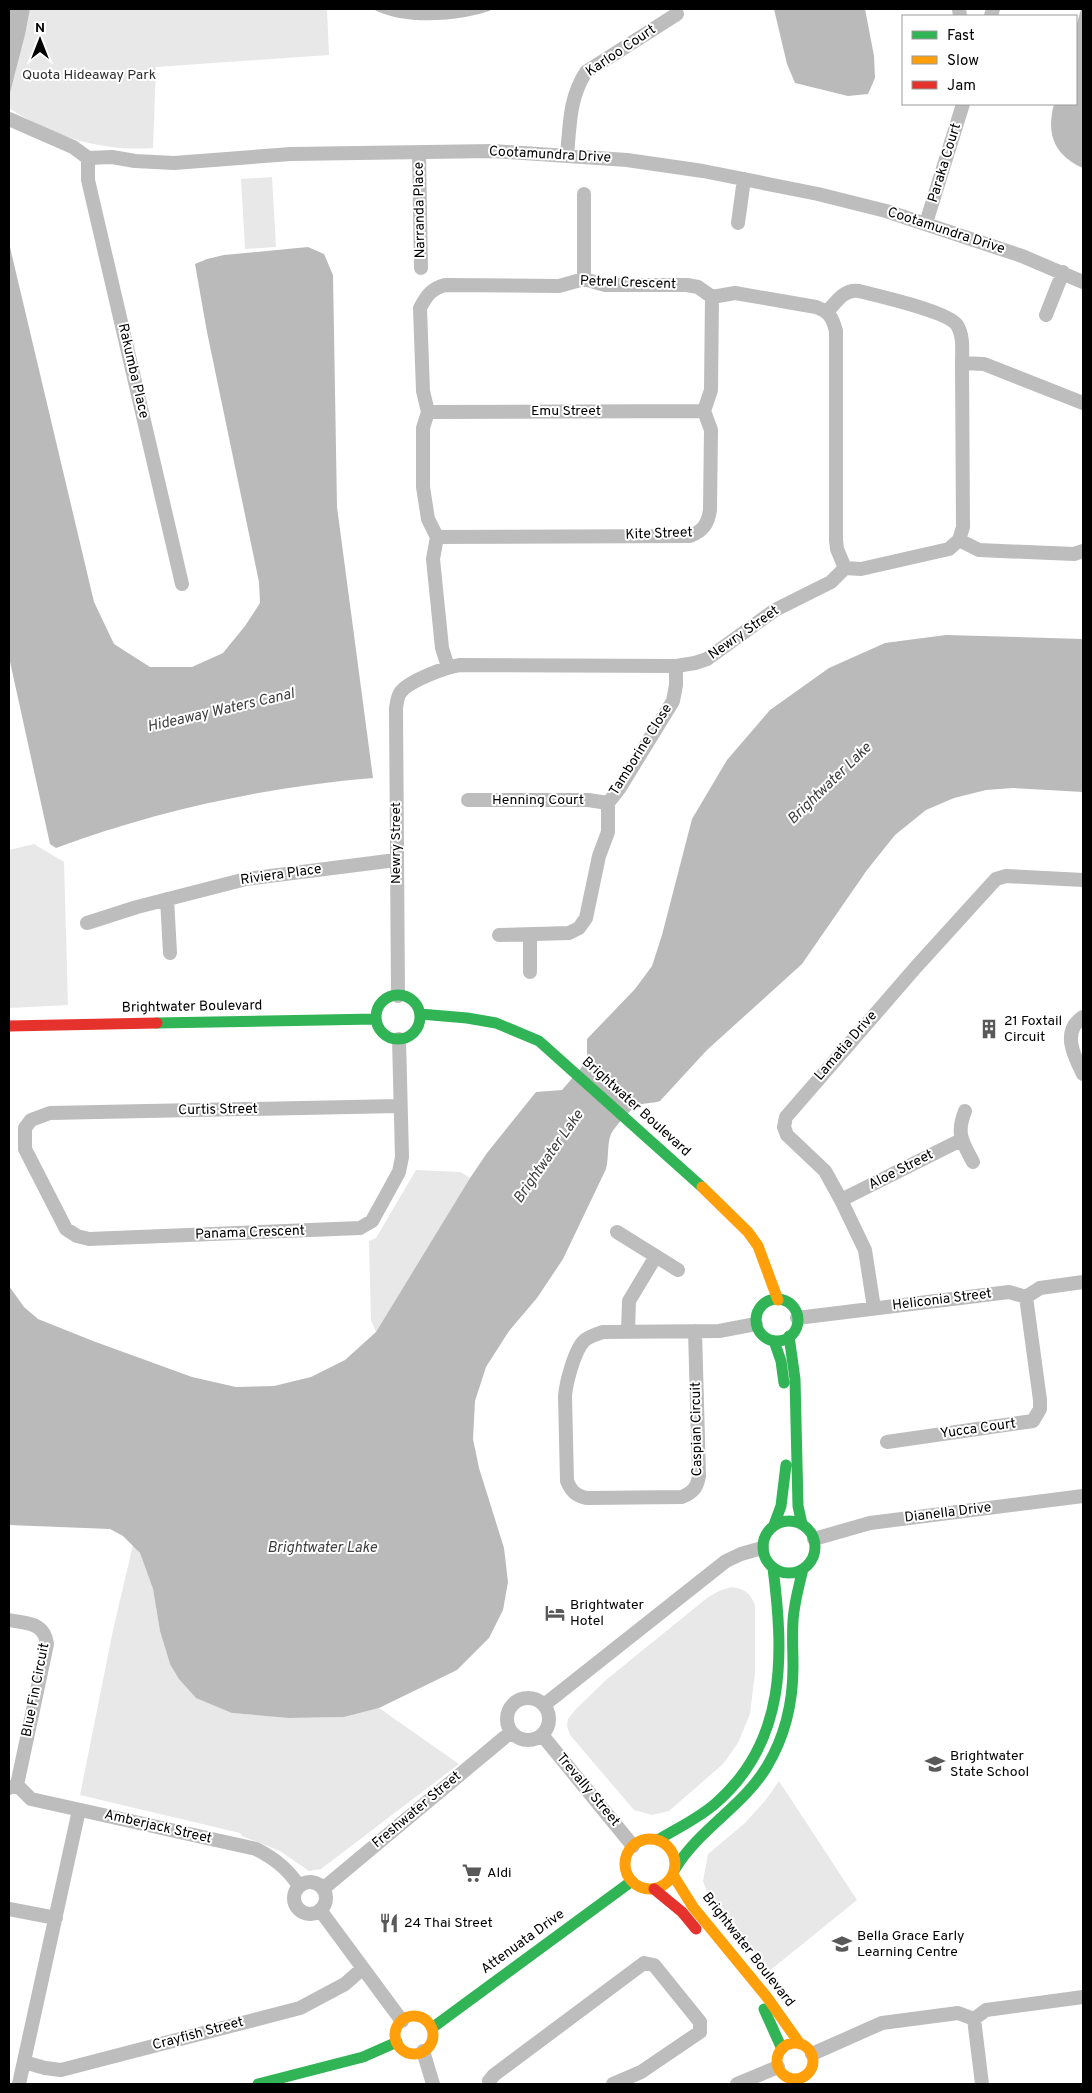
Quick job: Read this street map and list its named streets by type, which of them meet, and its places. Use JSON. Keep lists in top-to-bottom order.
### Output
{
  "streets": {
    "street": [
      "Karloo Court",
      "Cootamundra Drive",
      "Paraka Court",
      "Narranda Place",
      "Petrel Crescent",
      "Rakumba Place",
      "Emu Street",
      "Kite Street",
      "Newry Street",
      "Tamborine Close",
      "Henning Court",
      "Riviera Place",
      "Brightwater Boulevard",
      "Lamatia Drive",
      "Curtis Street",
      "Aloe Street",
      "Panama Crescent",
      "Heliconia Street",
      "Caspian Circuit",
      "Yucca Court",
      "Dianella Drive",
      "Blue Fin Circuit",
      "Trevally Street",
      "Freshwater Street",
      "Amberjack Street",
      "Attenuata Drive",
      "Crayfish Street"
    ]
  },
  "crossings": [
    ["Karloo Court", "Cootamundra Drive"],
    ["Cootamundra Drive", "Paraka Court"],
    ["Cootamundra Drive", "Narranda Place"],
    ["Cootamundra Drive", "Rakumba Place"],
    ["Petrel Crescent", "Emu Street"],
    ["Petrel Crescent", "Kite Street"],
    ["Emu Street", "Kite Street"],
    ["Newry Street", "Tamborine Close"],
    ["Newry Street", "Riviera Place"],
    ["Newry Street", "Brightwater Boulevard"],
    ["Newry Street", "Panama Crescent"],
    ["Tamborine Close", "Henning Court"],
    ["Brightwater Boulevard", "Panama Crescent"],
    ["Brightwater Boulevard", "Heliconia Street"],
    ["Brightwater Boulevard", "Caspian Circuit"],
    ["Brightwater Boulevard", "Trevally Street"],
    ["Brightwater Boulevard", "Attenuata Drive"],
    ["Lamatia Drive", "Aloe Street"],
    ["Lamatia Drive", "Heliconia Street"],
    ["Curtis Street", "Panama Crescent"],
    ["Heliconia Street", "Caspian Circuit"],
    ["Heliconia Street", "Yucca Court"],
    ["Blue Fin Circuit", "Amberjack Street"],
    ["Trevally Street", "Freshwater Street"],
    ["Trevally Street", "Attenuata Drive"],
    ["Freshwater Street", "Amberjack Street"]
  ],
  "water": ["Hideaway Waters Canal", "Brightwater Lake"],
  "parks": ["Quota Hideaway Park"],
  "places": {
    "building": ["21 Foxtail Circuit"],
    "hotel": ["Brightwater Hotel"],
    "school or university": ["Brightwater State School", "Bella Grace Early Learning Centre"],
    "supermarket": ["Aldi"],
    "restaurant": ["24 Thai Street"]
  },
  "legend": ["Fast", "Slow", "Jam"],
  "north": "top"
}
